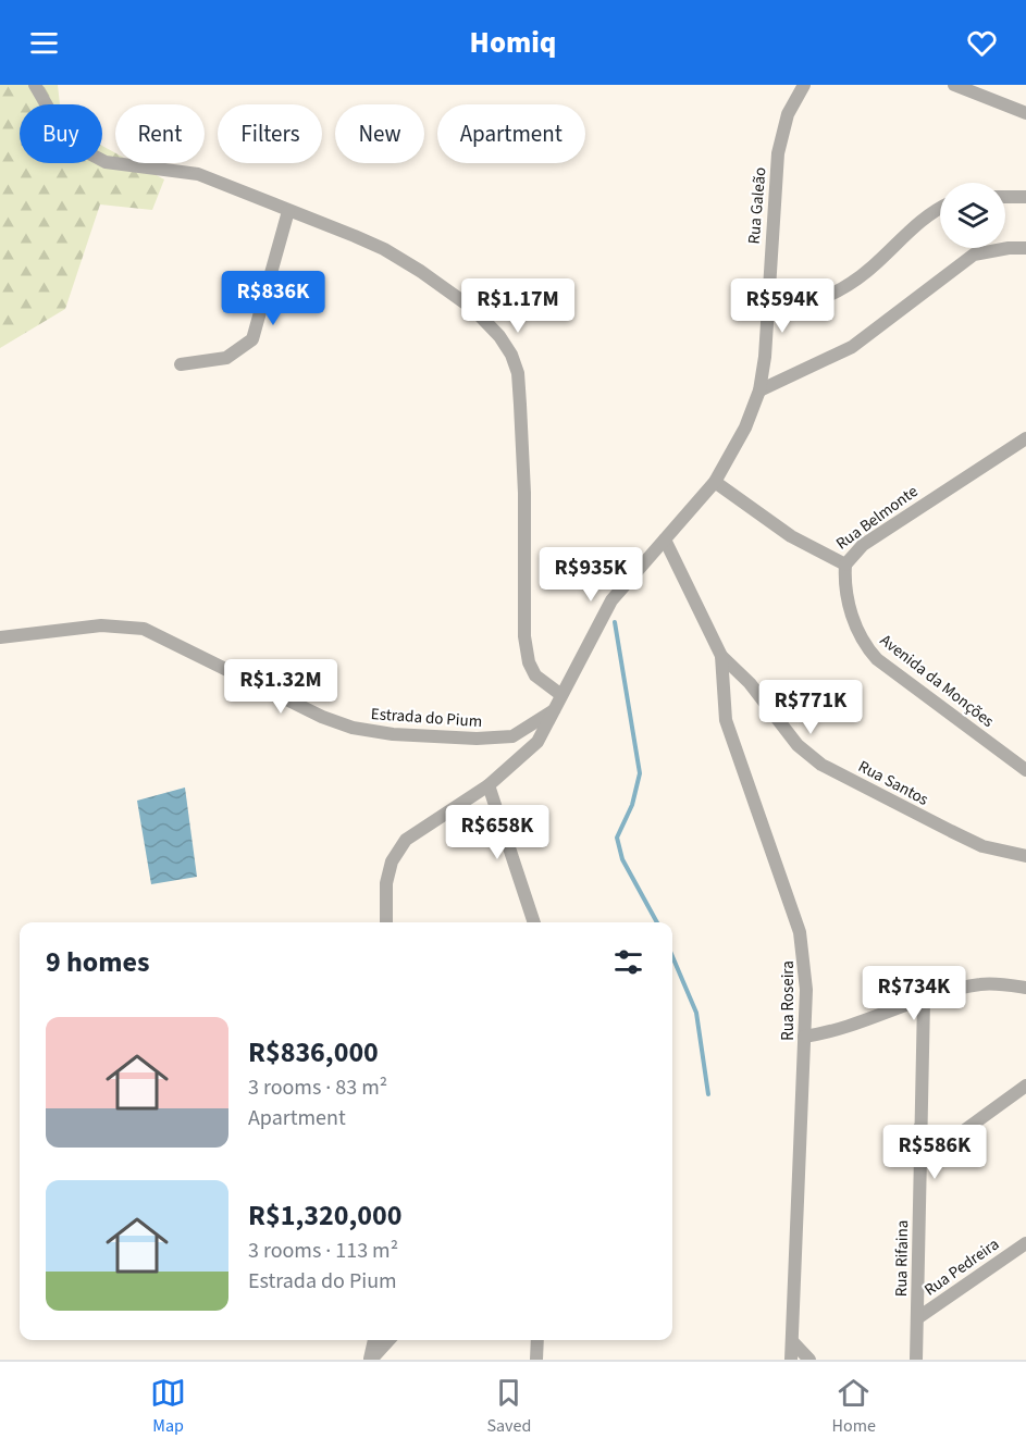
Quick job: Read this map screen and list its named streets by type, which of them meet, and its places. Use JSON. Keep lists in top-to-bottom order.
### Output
{
  "streets": {
    "street": [
      "Rua Galeão",
      "Rua Belmonte",
      "Avenida da Monções",
      "Estrada do Pium",
      "Rua Santos",
      "Rua Roseira",
      "Rua Rifaina",
      "Rua Pedreira"
    ]
  },
  "crossings": [
    ["Rua Galeão", "Rua Belmonte"],
    ["Rua Galeão", "Estrada do Pium"],
    ["Rua Galeão", "Rua Santos"],
    ["Rua Belmonte", "Avenida da Monções"],
    ["Rua Santos", "Rua Roseira"],
    ["Rua Rifaina", "Rua Pedreira"]
  ],
  "page": {
    "header": "Homiq",
    "chip": [
      "Buy",
      "Rent",
      "Filters",
      "New",
      "Apartment"
    ],
    "price": [
      "R$836K",
      "R$1.17M",
      "R$594K",
      "R$935K",
      "R$1.32M",
      "R$771K",
      "R$658K",
      "R$734K",
      "R$586K"
    ],
    "heading": "9 homes",
    "list": [
      {
        "name": "R$836,000",
        "note": "3 rooms · 83 m² · Apartment"
      },
      {
        "name": "R$1,320,000",
        "note": "3 rooms · 113 m² · Estrada do Pium"
      }
    ],
    "tabs": ["Map", "Saved", "Home"]
  }
}
